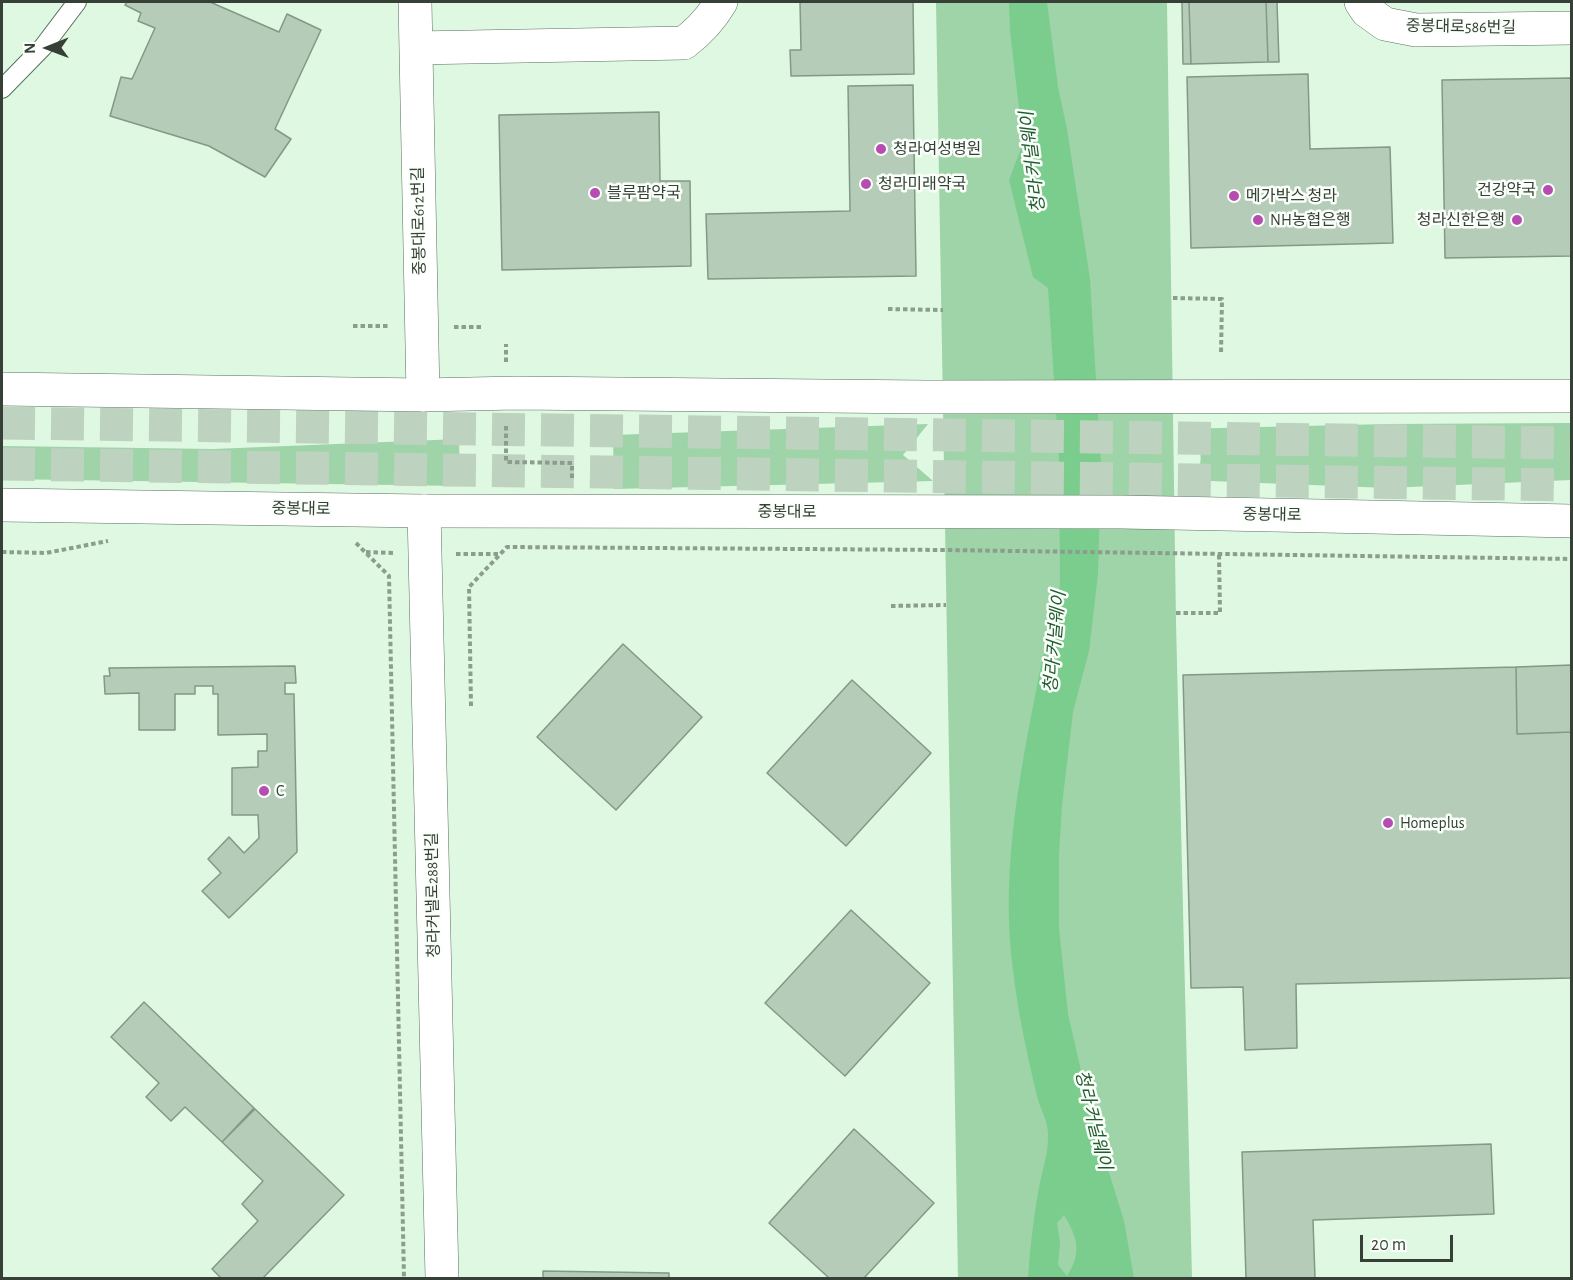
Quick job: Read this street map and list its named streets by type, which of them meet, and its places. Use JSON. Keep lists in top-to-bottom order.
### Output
{
  "streets": {
    "main road": [
      "중봉대로586번길",
      "중봉대로612번길",
      "중봉대로",
      "청라커낼로288번길"
    ]
  },
  "crossings": [
    ["중봉대로", "청라커낼로288번길"]
  ],
  "water": ["청라 커널웨이"],
  "places": [
    "청라여성병원",
    "청라미래약국",
    "건강약국",
    "블루팜약국",
    "메가박스 청라",
    "NH농협은행",
    "청라신한은행",
    "C",
    "Homeplus"
  ],
  "scale_bar": "20 m",
  "north": "left"
}
